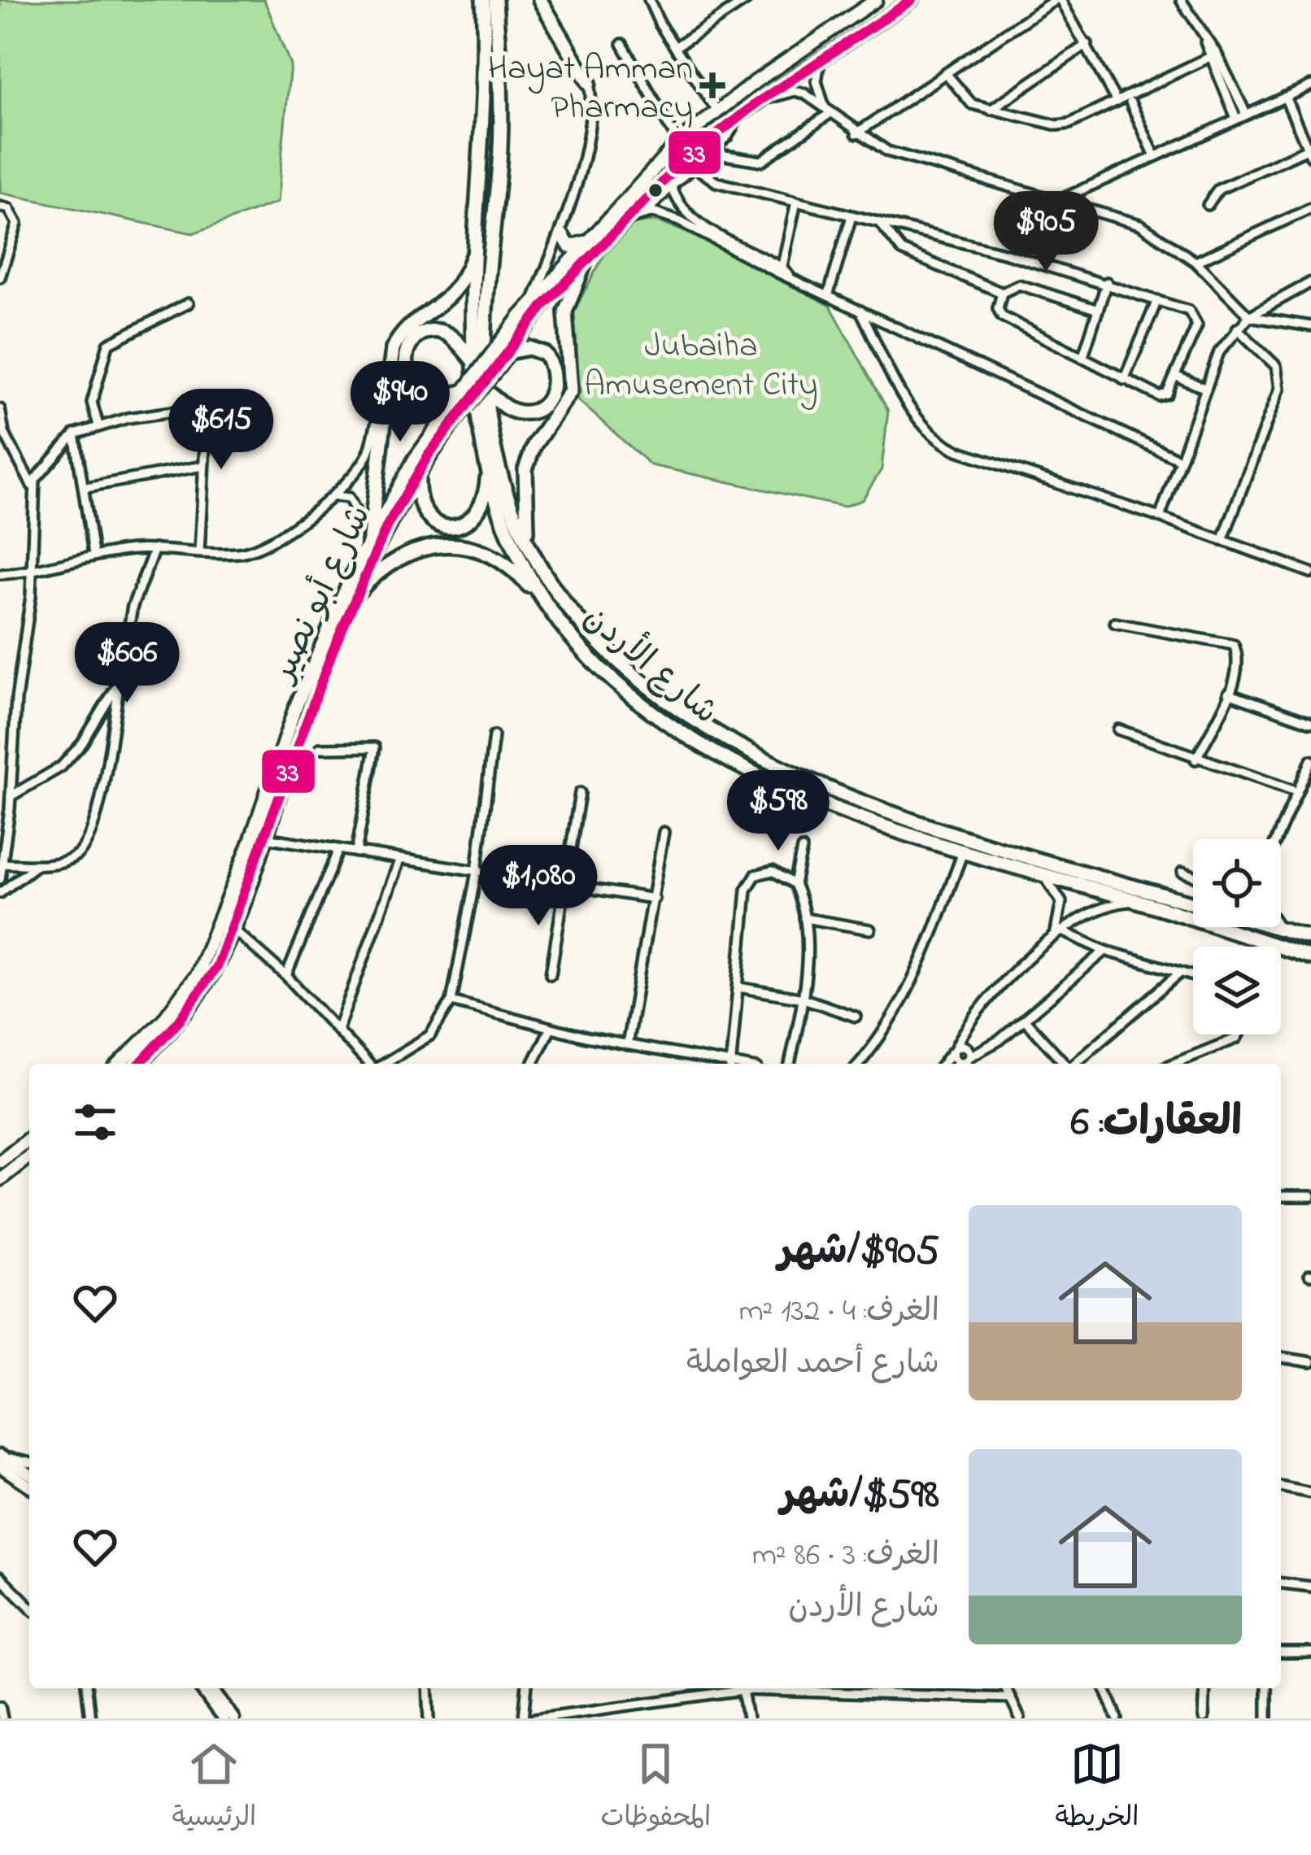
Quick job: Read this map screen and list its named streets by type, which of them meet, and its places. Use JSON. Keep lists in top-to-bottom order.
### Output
{
  "streets": {
    "highway": ["شارع الأردن"],
    "main road": ["شارع أبو نصير"]
  },
  "parks": ["Jubaiha Amusement City"],
  "places": {
    "health": ["Hayat Amman Pharmacy"]
  },
  "lines": ["transit line 33"],
  "page": {
    "price": [
      "$905",
      "$940",
      "$615",
      "$606",
      "$598",
      "$1,080"
    ],
    "heading": "العقارات: 6",
    "list": [
      {
        "name": "$905/شهر",
        "note": "الغرف: 4 · 132 m² · شارع أحمد العواملة"
      },
      {
        "name": "$598/شهر",
        "note": "الغرف: 3 · 86 m² · شارع الأردن"
      }
    ],
    "tabs": ["الخريطة", "المحفوظات", "الرئيسية"]
  }
}
